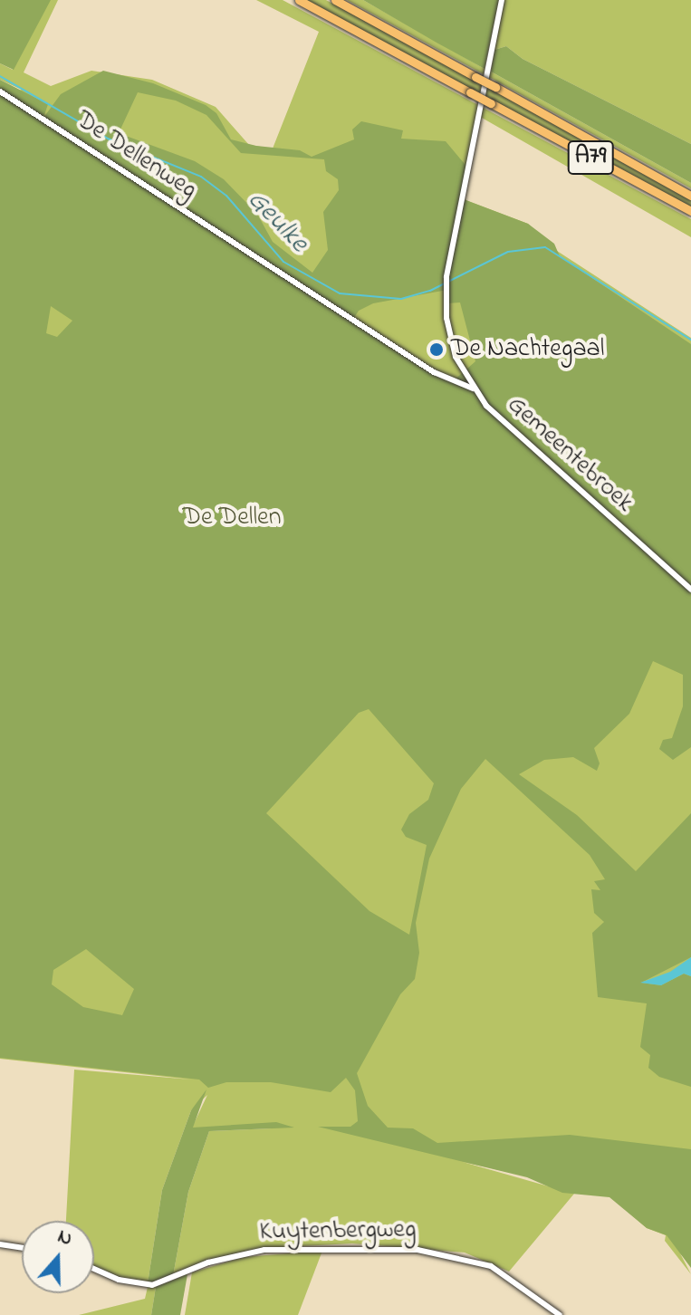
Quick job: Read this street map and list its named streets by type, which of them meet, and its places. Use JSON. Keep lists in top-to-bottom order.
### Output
{
  "streets": {
    "highway": ["A79"],
    "street": ["De Dellenweg", "Gemeentebroek", "Kuytenbergweg"]
  },
  "crossings": [
    ["De Dellenweg", "Gemeentebroek"]
  ],
  "water": ["Geulke"],
  "parks": ["De Dellen"],
  "places": ["De Nachtegaal"],
  "north": "top"
}
